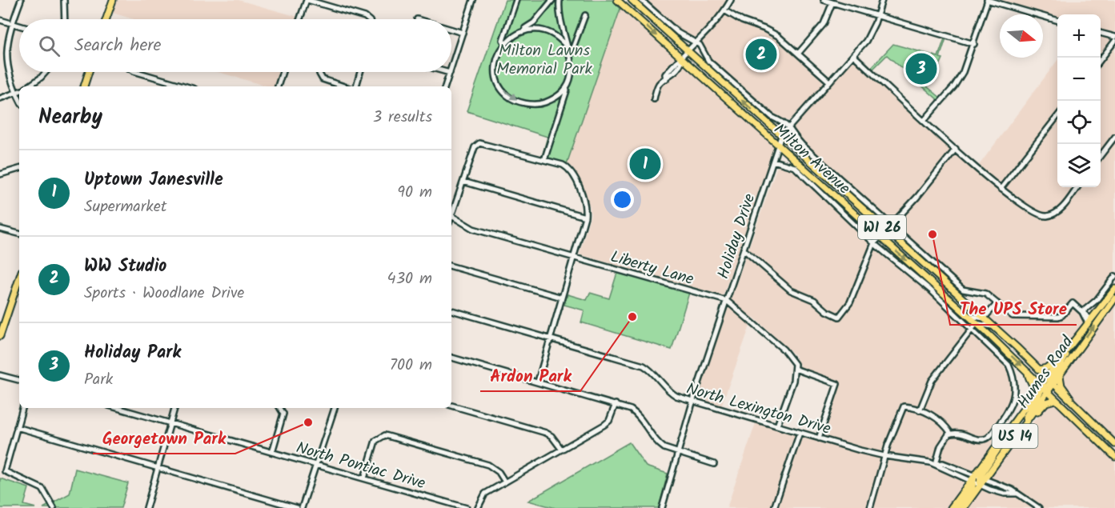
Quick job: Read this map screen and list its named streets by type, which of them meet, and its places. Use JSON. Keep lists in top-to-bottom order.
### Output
{
  "streets": {
    "main road": [
      "Milton Avenue",
      "WI 26",
      "Humes Road",
      "US 14"
    ],
    "street": [
      "Holiday Drive",
      "Liberty Lane",
      "North Lexington Drive",
      "North Pontiac Drive"
    ]
  },
  "crossings": [
    ["Milton Avenue", "Holiday Drive"],
    ["Milton Avenue", "Humes Road"],
    ["Holiday Drive", "Liberty Lane"],
    ["Holiday Drive", "North Lexington Drive"],
    ["Humes Road", "North Lexington Drive"]
  ],
  "parks": ["Milton Lawns Memorial Park"],
  "places": ["The UPS Store", "Ardon Park", "Georgetown Park"],
  "north": "right",
  "page": {
    "map_buttons": ["+", "−"],
    "search": "Search here",
    "pins": ["2", "3", "1"],
    "heading": ["Nearby", "3 results"],
    "list": [
      {
        "mark": "1",
        "name": "Uptown Janesville",
        "note": "Supermarket",
        "value": "90 m"
      },
      {
        "mark": "2",
        "name": "WW Studio",
        "note": "Sports · Woodlane Drive",
        "value": "430 m"
      },
      {
        "mark": "3",
        "name": "Holiday Park",
        "note": "Park",
        "value": "700 m"
      }
    ]
  }
}
